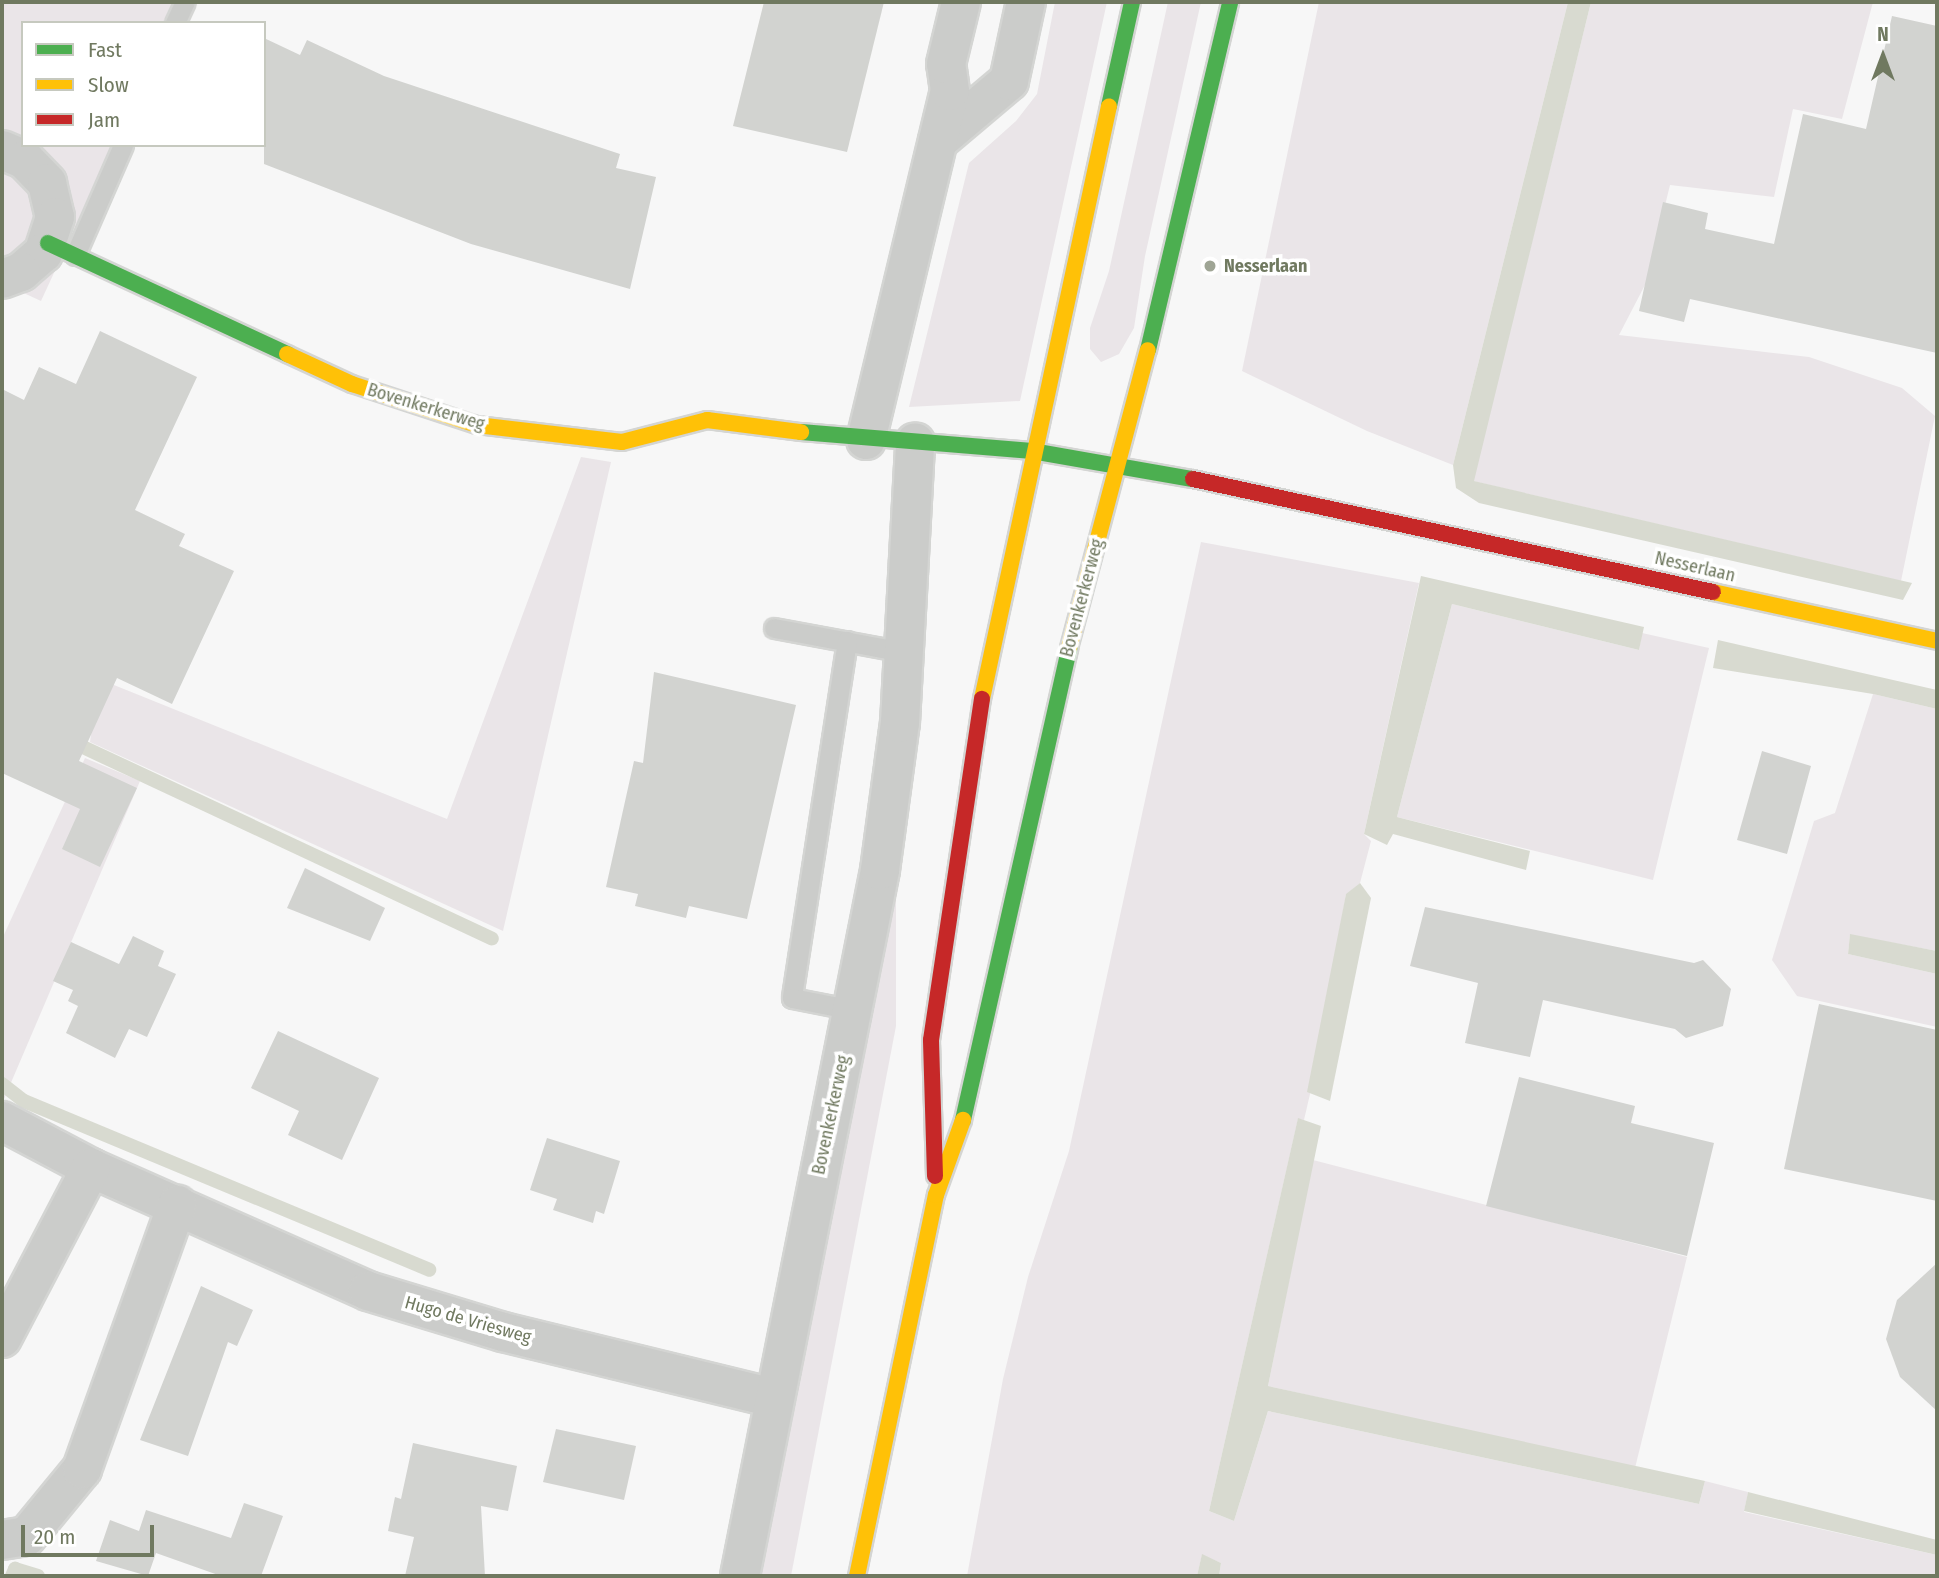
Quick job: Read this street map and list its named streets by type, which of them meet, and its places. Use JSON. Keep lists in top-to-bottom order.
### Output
{
  "streets": {
    "main road": ["Bovenkerkerweg", "Nesserlaan"],
    "street": ["Hugo de Vriesweg"]
  },
  "crossings": [
    ["Bovenkerkerweg", "Nesserlaan"],
    ["Bovenkerkerweg", "Hugo de Vriesweg"]
  ],
  "places": ["Nesserlaan"],
  "legend": ["Fast", "Slow", "Jam"],
  "scale_bar": "20 m",
  "north": "top"
}
